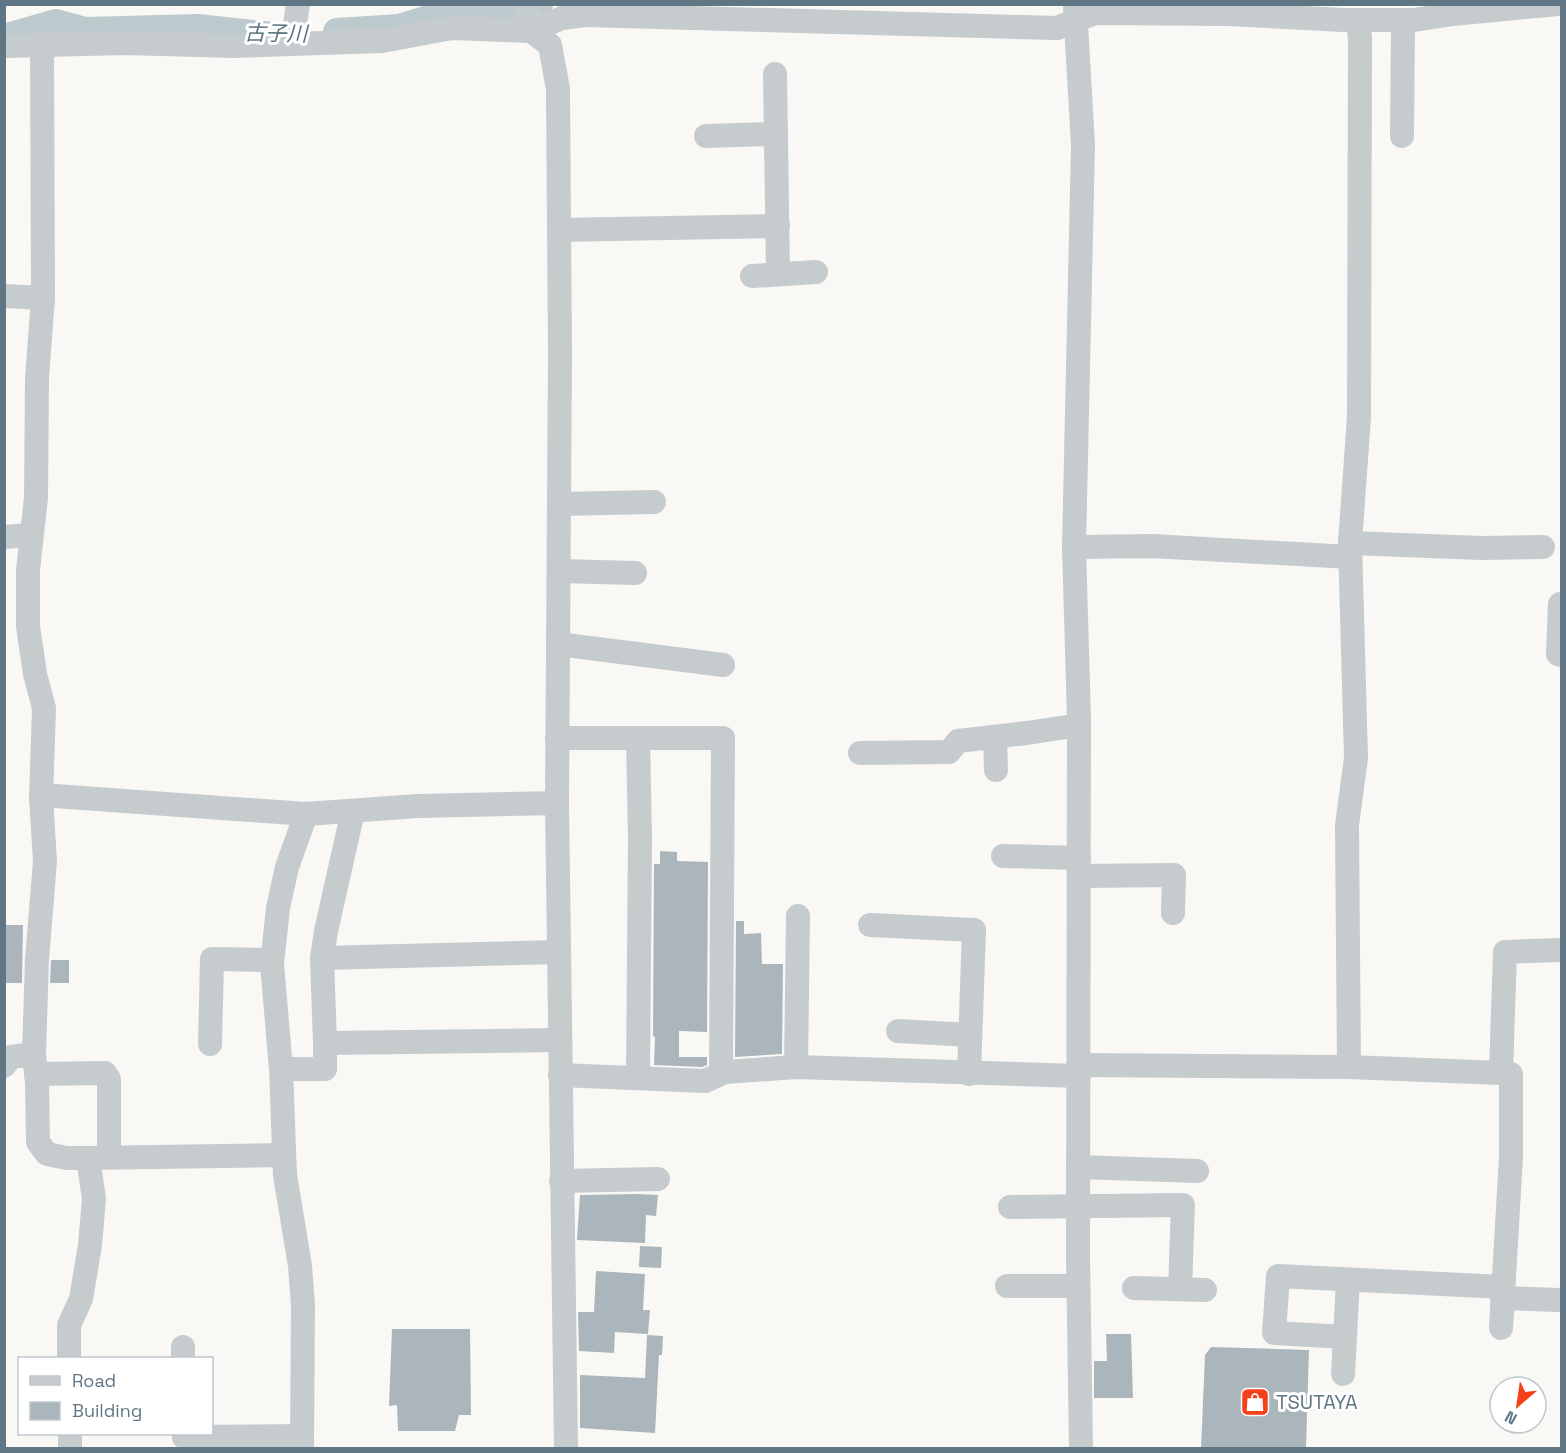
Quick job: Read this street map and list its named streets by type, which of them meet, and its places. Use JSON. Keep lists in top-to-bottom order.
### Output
{
  "water": ["古子川"],
  "places": {
    "shop": ["TSUTAYA"]
  },
  "legend": ["Road", "Building"],
  "north": "bottom left"
}
